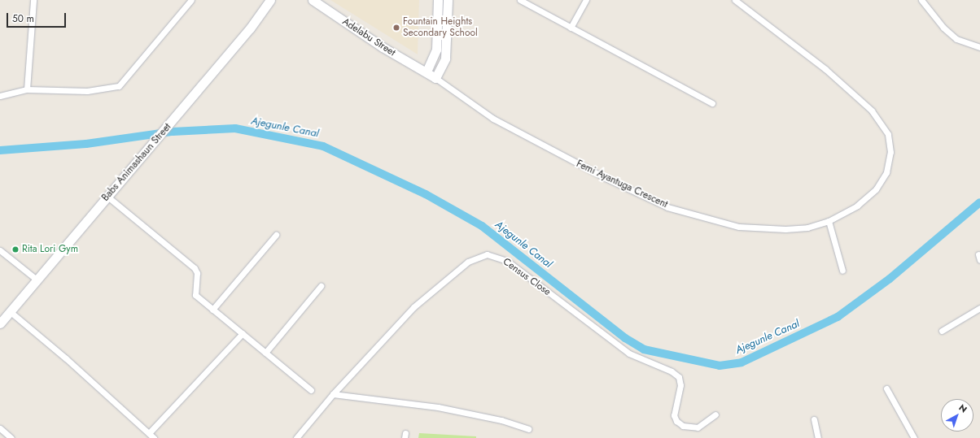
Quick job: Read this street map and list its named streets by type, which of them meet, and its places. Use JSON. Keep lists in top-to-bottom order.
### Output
{
  "streets": {
    "main road": ["Adelabu Street", "Babs Animashaun Street"],
    "street": ["Femi Ayantuga Crescent", "Census Close"]
  },
  "crossings": [
    ["Adelabu Street", "Femi Ayantuga Crescent"]
  ],
  "water": ["Ajegunle Canal"],
  "places": ["Fountain Heights Secondary School", "Rita Lori Gym"],
  "scale_bar": "50 m",
  "north": "top right"
}
